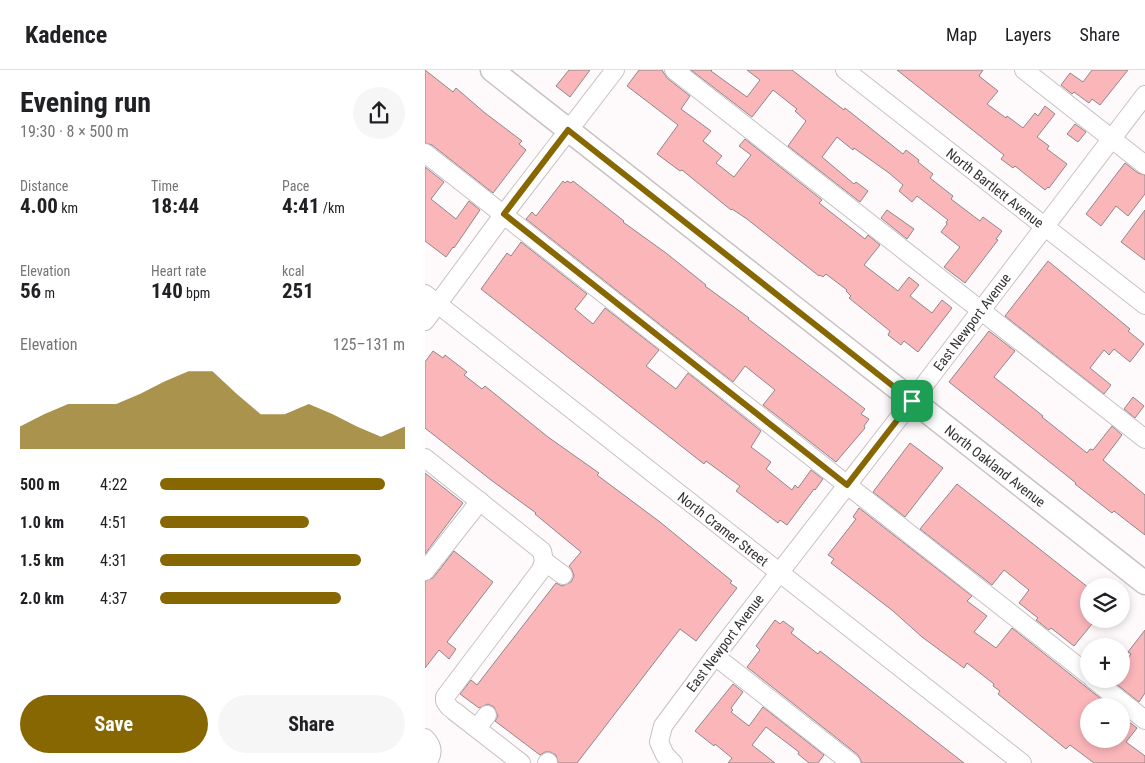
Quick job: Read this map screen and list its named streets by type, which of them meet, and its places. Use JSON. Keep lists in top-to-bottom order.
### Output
{
  "streets": {
    "main road": ["North Oakland Avenue"],
    "street": ["North Bartlett Avenue", "East Newport Avenue", "North Cramer Street"]
  },
  "crossings": [
    ["North Bartlett Avenue", "East Newport Avenue"],
    ["East Newport Avenue", "North Oakland Avenue"],
    ["East Newport Avenue", "North Cramer Street"]
  ],
  "page": {
    "header": "Kadence",
    "nav": ["Map", "Layers", "Share"],
    "heading": ["Evening run", "19:30 · 8 × 500 m"],
    "stats": [
      ["Distance", "4.00 km"],
      ["Time", "18:44"],
      ["Pace", "4:41 /km"],
      ["Elevation", "56 m"],
      ["Heart rate", "140 bpm"],
      ["kcal", "251"]
    ],
    "chart": ["Elevation", "125–131 m"],
    "list": [
      {
        "name": "500 m",
        "note": "4:22"
      },
      {
        "name": "1.0 km",
        "note": "4:51"
      },
      {
        "name": "1.5 km",
        "note": "4:31"
      },
      {
        "name": "2.0 km",
        "note": "4:37"
      }
    ],
    "map_buttons": ["+", "−"],
    "buttons": ["Save", "Share"]
  }
}
